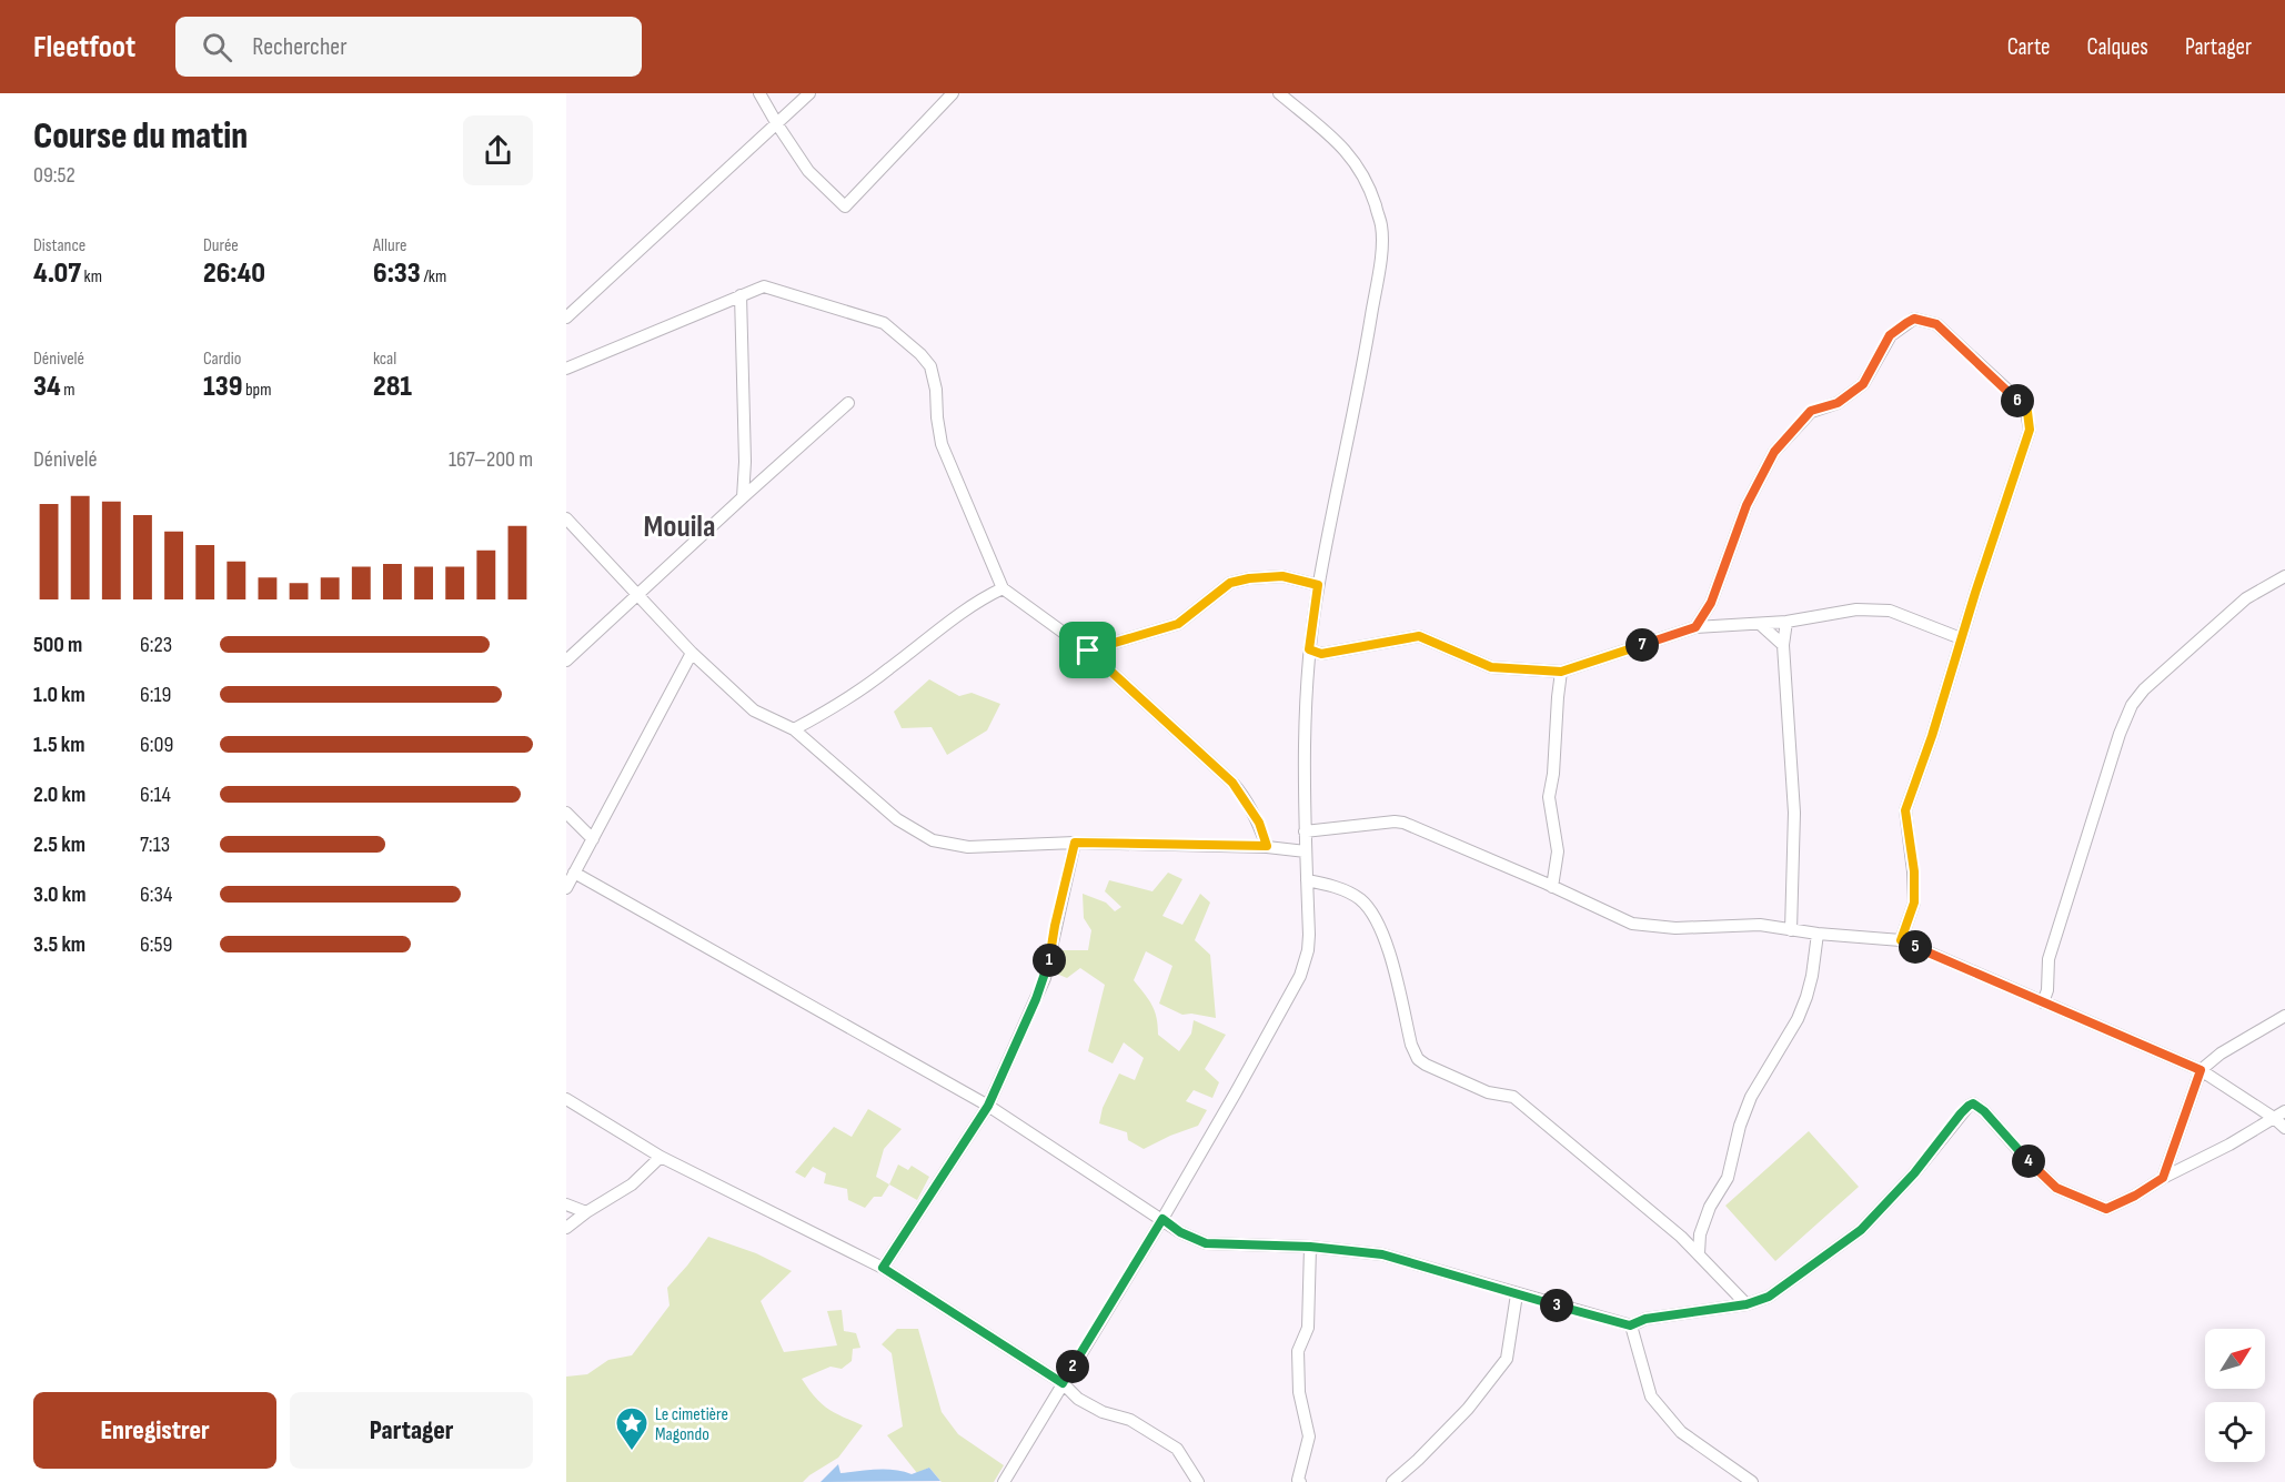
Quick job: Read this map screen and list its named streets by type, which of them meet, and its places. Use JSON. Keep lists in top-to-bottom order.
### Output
{
  "districts": ["Mouila"],
  "places": {
    "place": ["Le cimetière Magondo"]
  },
  "north": "top right",
  "page": {
    "header": "Fleetfoot",
    "search": "Rechercher",
    "nav": ["Carte", "Calques", "Partager"],
    "heading": ["Course du matin", "09:52"],
    "stats": [
      ["Distance", "4.07 km"],
      ["Durée", "26:40"],
      ["Allure", "6:33 /km"],
      ["Dénivelé", "34 m"],
      ["Cardio", "139 bpm"],
      ["kcal", "281"]
    ],
    "pins": [
      "6",
      "7",
      "5",
      "1",
      "4",
      "3",
      "2"
    ],
    "chart": ["Dénivelé", "167–200 m"],
    "list": [
      {
        "name": "500 m",
        "note": "6:23"
      },
      {
        "name": "1.0 km",
        "note": "6:19"
      },
      {
        "name": "1.5 km",
        "note": "6:09"
      },
      {
        "name": "2.0 km",
        "note": "6:14"
      },
      {
        "name": "2.5 km",
        "note": "7:13"
      },
      {
        "name": "3.0 km",
        "note": "6:34"
      },
      {
        "name": "3.5 km",
        "note": "6:59"
      }
    ],
    "buttons": ["Enregistrer", "Partager"]
  }
}
